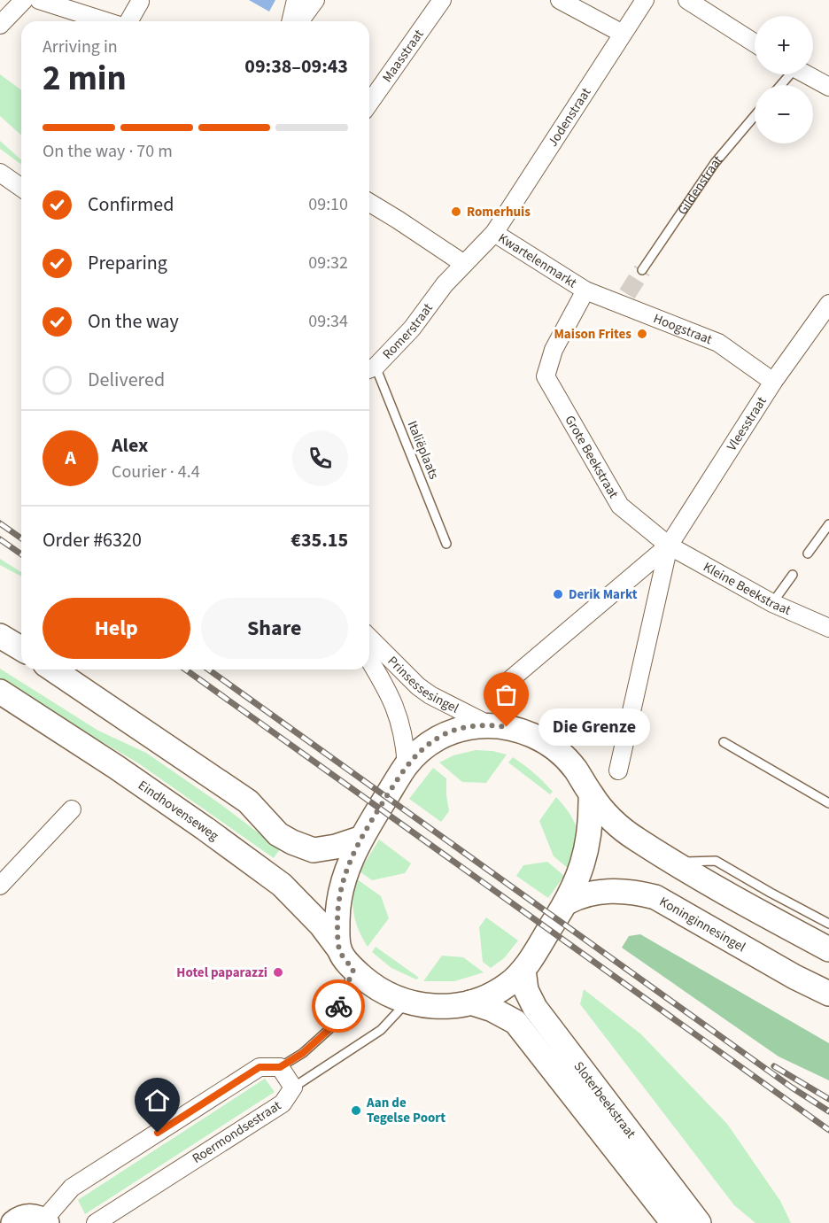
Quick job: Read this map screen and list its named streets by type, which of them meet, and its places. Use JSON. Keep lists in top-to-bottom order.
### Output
{
  "streets": {
    "main road": ["Eindhovenseweg", "Koninginnesingel", "Sloterbeekstraat"],
    "street": [
      "Maasstraat",
      "Jodenstraat",
      "Kwartelenmarkt",
      "Hoogstraat",
      "Romerstraat",
      "Vleesstraat",
      "Grote Beekstraat",
      "Kleine Beekstraat",
      "Prinsessesingel",
      "Roermondsestraat"
    ],
    "lane": ["Gildenstraat", "Italiëplaats"]
  },
  "crossings": [
    ["Jodenstraat", "Kwartelenmarkt"],
    ["Kwartelenmarkt", "Hoogstraat"],
    ["Kwartelenmarkt", "Romerstraat"],
    ["Kwartelenmarkt", "Grote Beekstraat"],
    ["Hoogstraat", "Vleesstraat"],
    ["Romerstraat", "Italiëplaats"],
    ["Vleesstraat", "Grote Beekstraat"],
    ["Vleesstraat", "Kleine Beekstraat"],
    ["Grote Beekstraat", "Kleine Beekstraat"],
    ["Eindhovenseweg", "Sloterbeekstraat"],
    ["Eindhovenseweg", "Roermondsestraat"]
  ],
  "places": [
    "Romerhuis",
    "Maison Frites",
    "Derik Markt",
    "Die Grenze",
    "Hotel paparazzi",
    "Aan de Tegelse Poort"
  ],
  "page": {
    "map_buttons": ["+", "−"],
    "heading": ["2 min", "Arriving in", "09:38–09:43"],
    "panel": [
      "Alex",
      "Courier · 4.4",
      "Order #6320",
      "€35.15"
    ],
    "bar": "On the way · 70 m",
    "list": [
      ["Confirmed", "09:10"],
      ["Preparing", "09:32"],
      ["On the way", "09:34"],
      "Delivered"
    ],
    "round": "A",
    "buttons": ["Help", "Share"],
    "bubble": "Die Grenze"
  }
}
